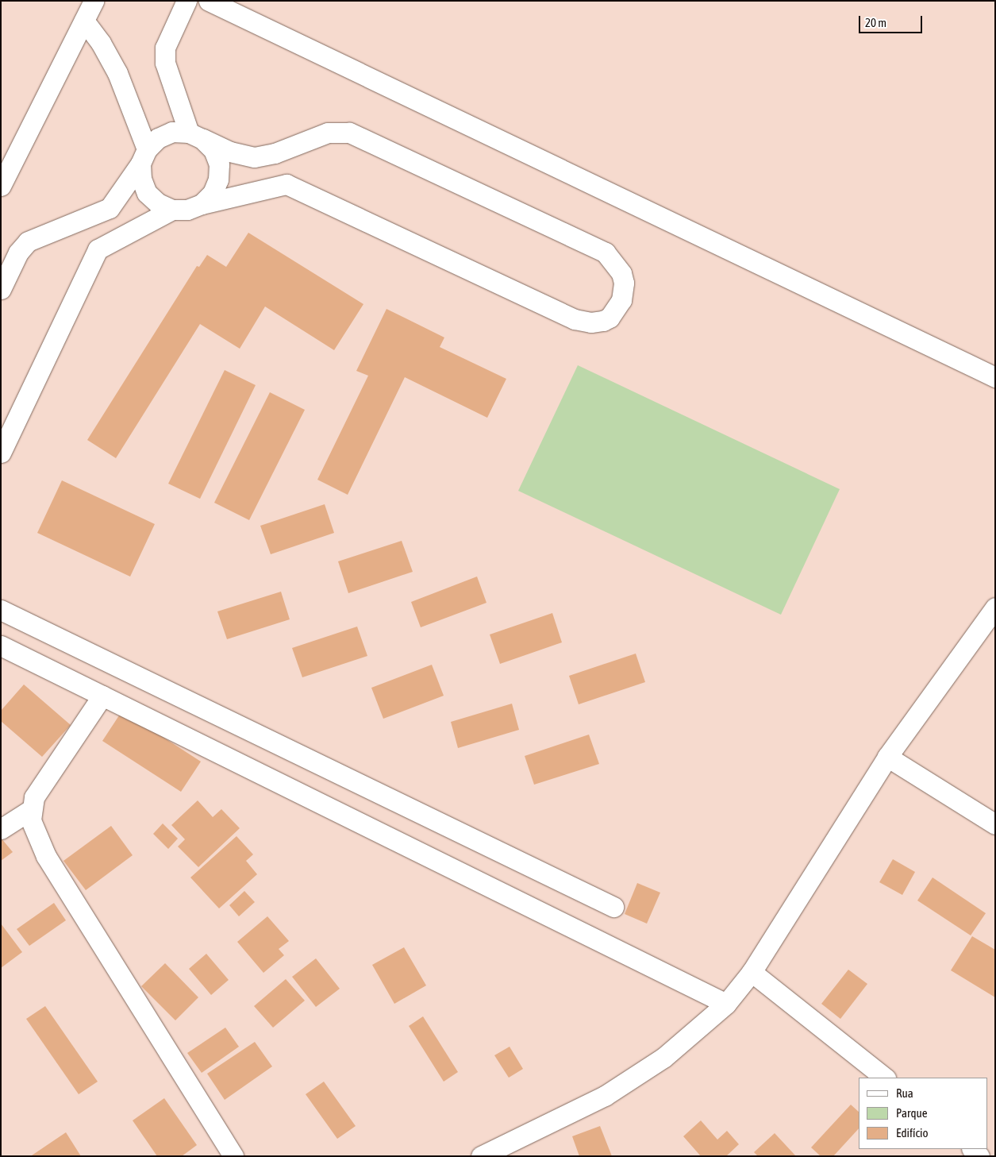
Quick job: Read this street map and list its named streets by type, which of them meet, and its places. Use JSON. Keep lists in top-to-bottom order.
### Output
{
  "legend": ["Rua", "Parque", "Edifício"],
  "scale_bar": "20 m"
}
